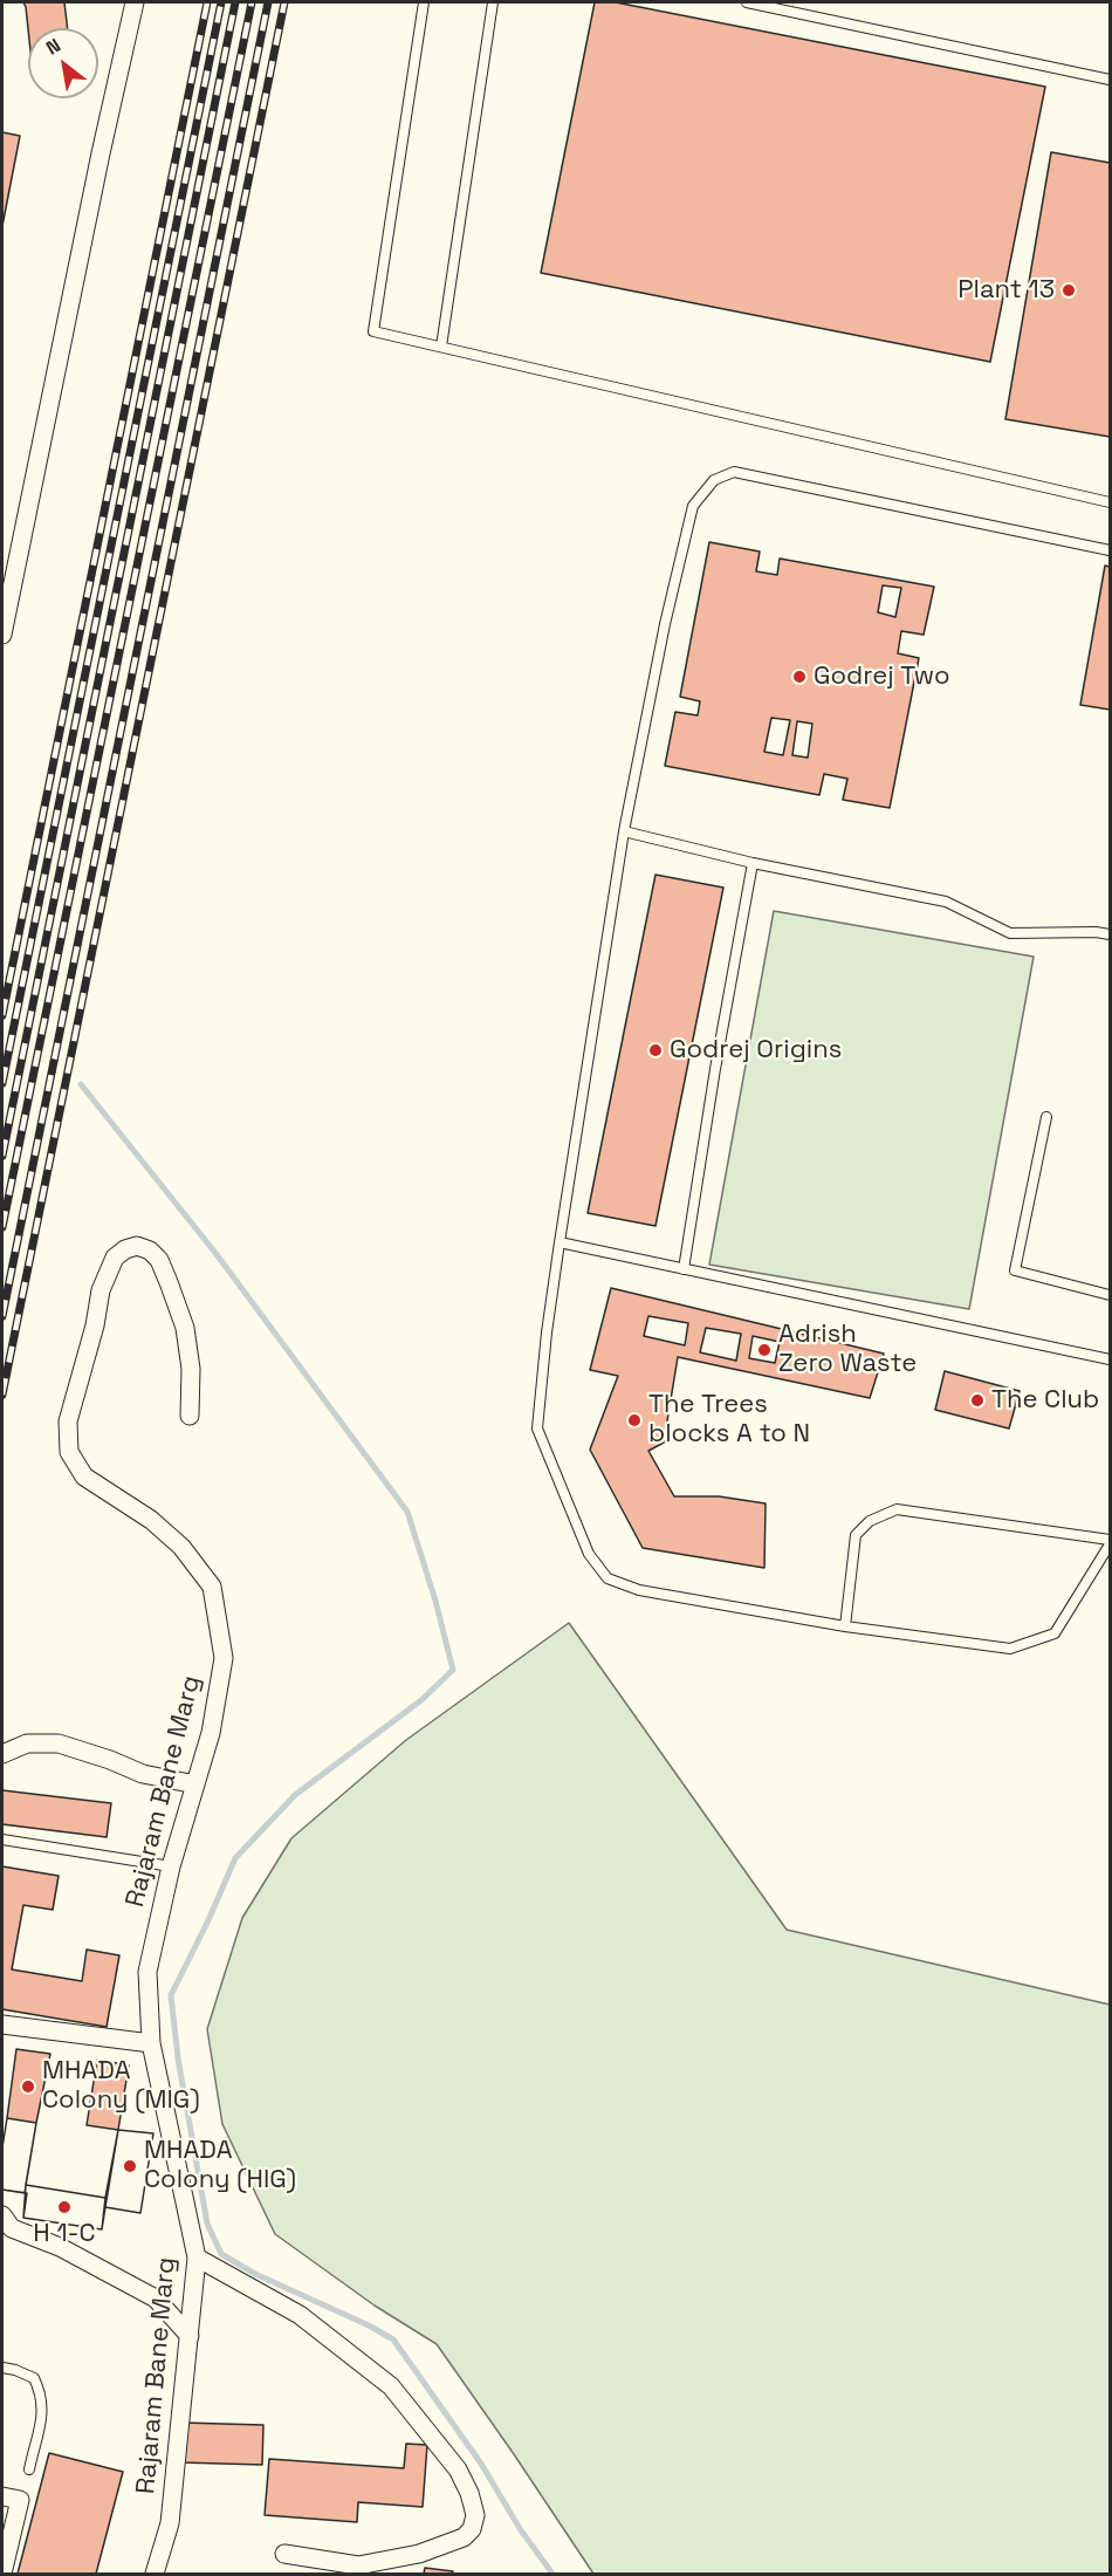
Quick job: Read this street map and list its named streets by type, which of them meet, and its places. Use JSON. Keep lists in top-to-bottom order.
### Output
{
  "streets": {
    "street": ["Rajaram Bane Marg"]
  },
  "places": [
    "Plant 13",
    "Godrej Two",
    "Godrej Origins",
    "Adrish Zero Waste",
    "The Club",
    "The Trees blocks A to N",
    "MHADA Colony (MIG)",
    "MHADA Colony (HIG)",
    "H 1-C"
  ],
  "north": "top left"
}
